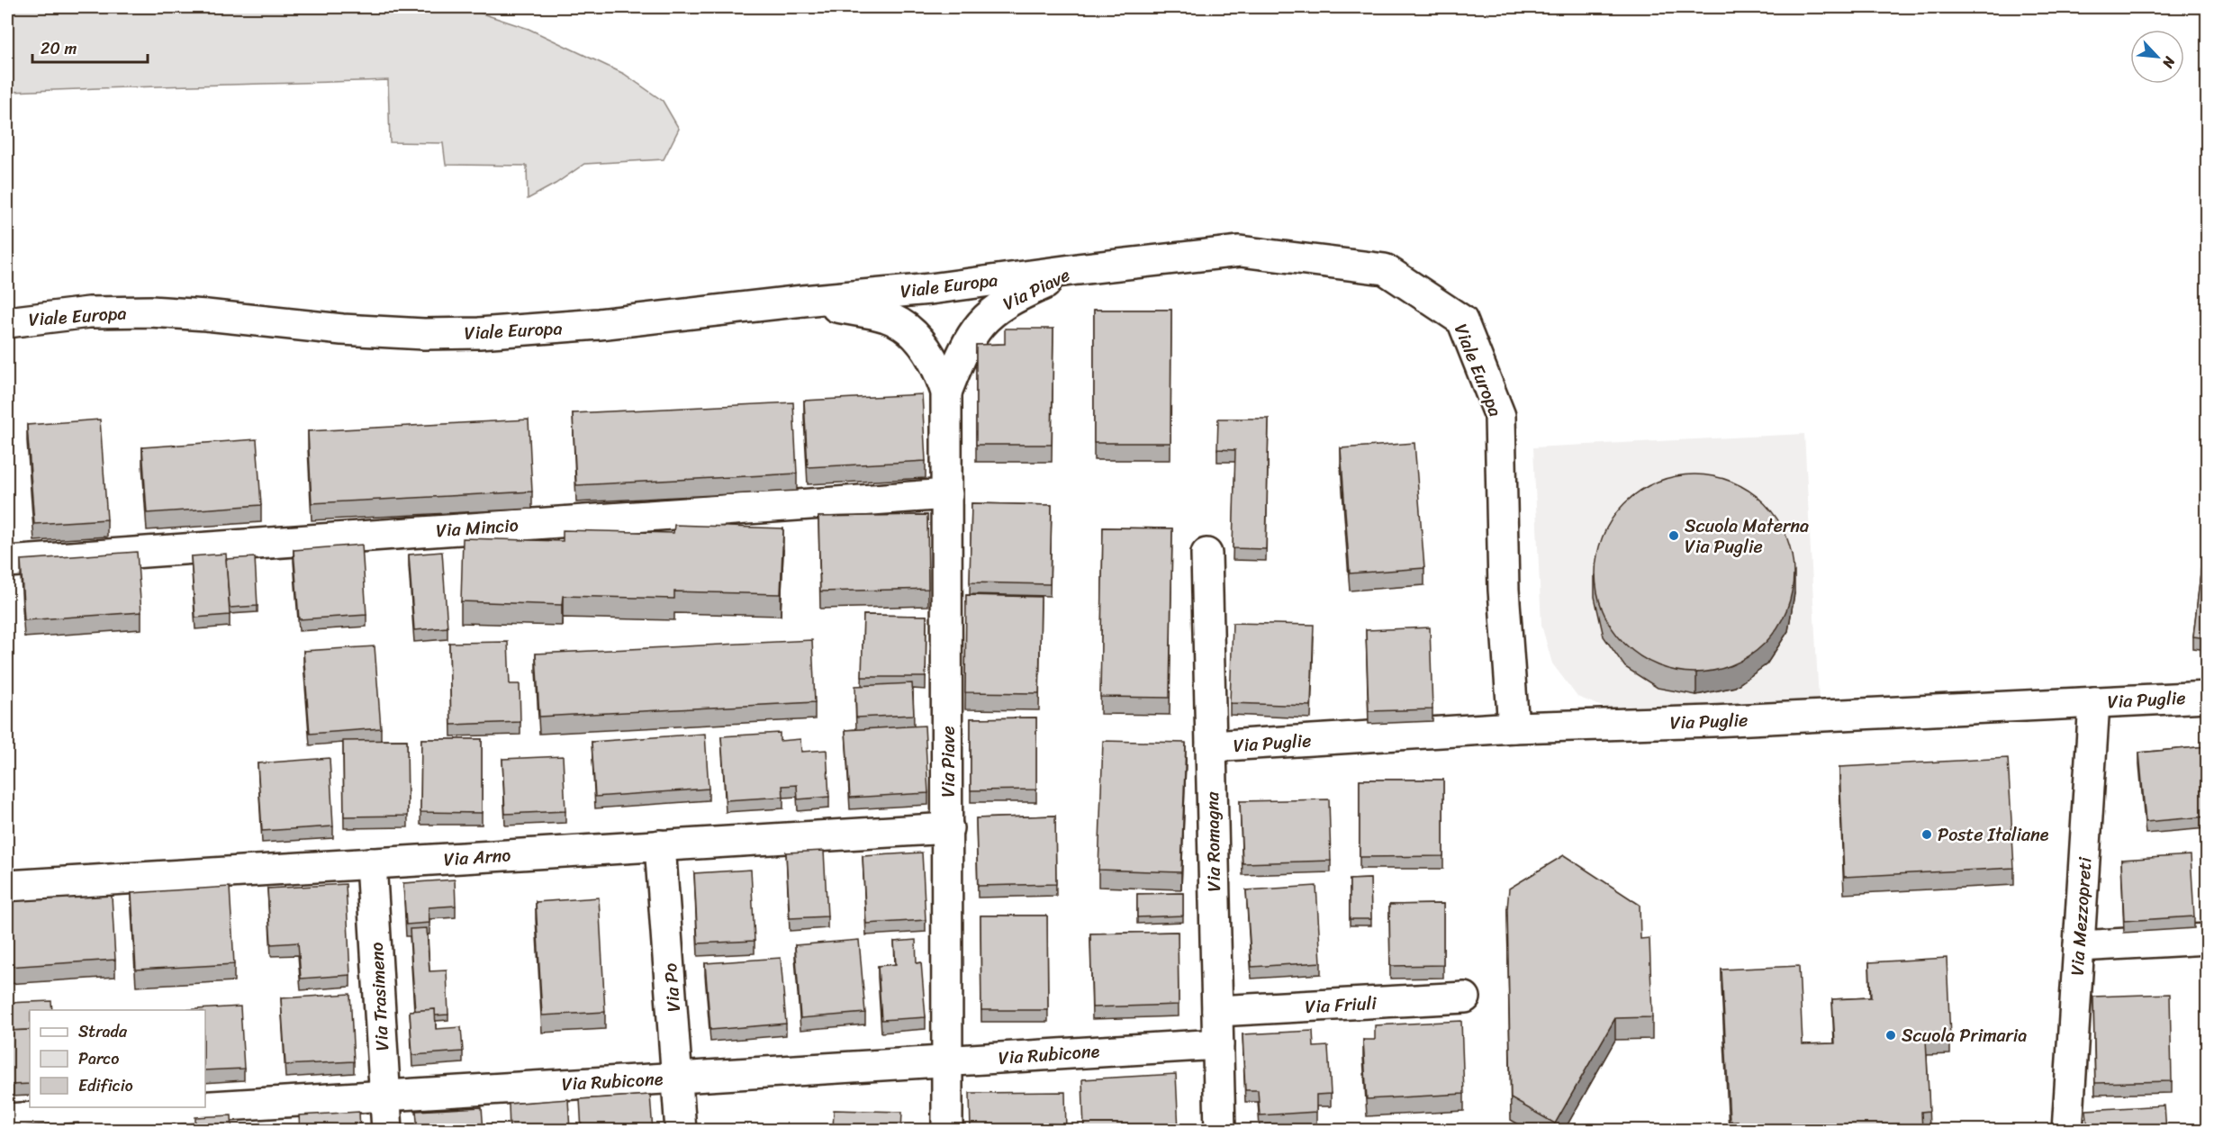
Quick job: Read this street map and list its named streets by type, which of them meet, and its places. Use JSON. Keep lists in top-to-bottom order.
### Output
{
  "streets": {
    "street": [
      "Viale Europa",
      "Via Piave",
      "Via Mincio",
      "Via Puglie",
      "Via Romagna",
      "Via Arno",
      "Via Mezzopreti",
      "Via Po",
      "Via Trasimeno",
      "Via Friuli",
      "Via Rubicone"
    ]
  },
  "crossings": [
    ["Viale Europa", "Via Piave"],
    ["Viale Europa", "Via Puglie"],
    ["Via Piave", "Via Mincio"],
    ["Via Piave", "Via Arno"],
    ["Via Piave", "Via Rubicone"],
    ["Via Puglie", "Via Romagna"],
    ["Via Puglie", "Via Mezzopreti"],
    ["Via Romagna", "Via Friuli"],
    ["Via Romagna", "Via Rubicone"],
    ["Via Arno", "Via Po"],
    ["Via Arno", "Via Trasimeno"],
    ["Via Po", "Via Rubicone"],
    ["Via Trasimeno", "Via Rubicone"]
  ],
  "places": ["Scuola Materna Via Puglie", "Poste Italiane", "Scuola Primaria"],
  "legend": ["Strada", "Parco", "Edificio"],
  "scale_bar": "20 m",
  "north": "bottom right"
}
